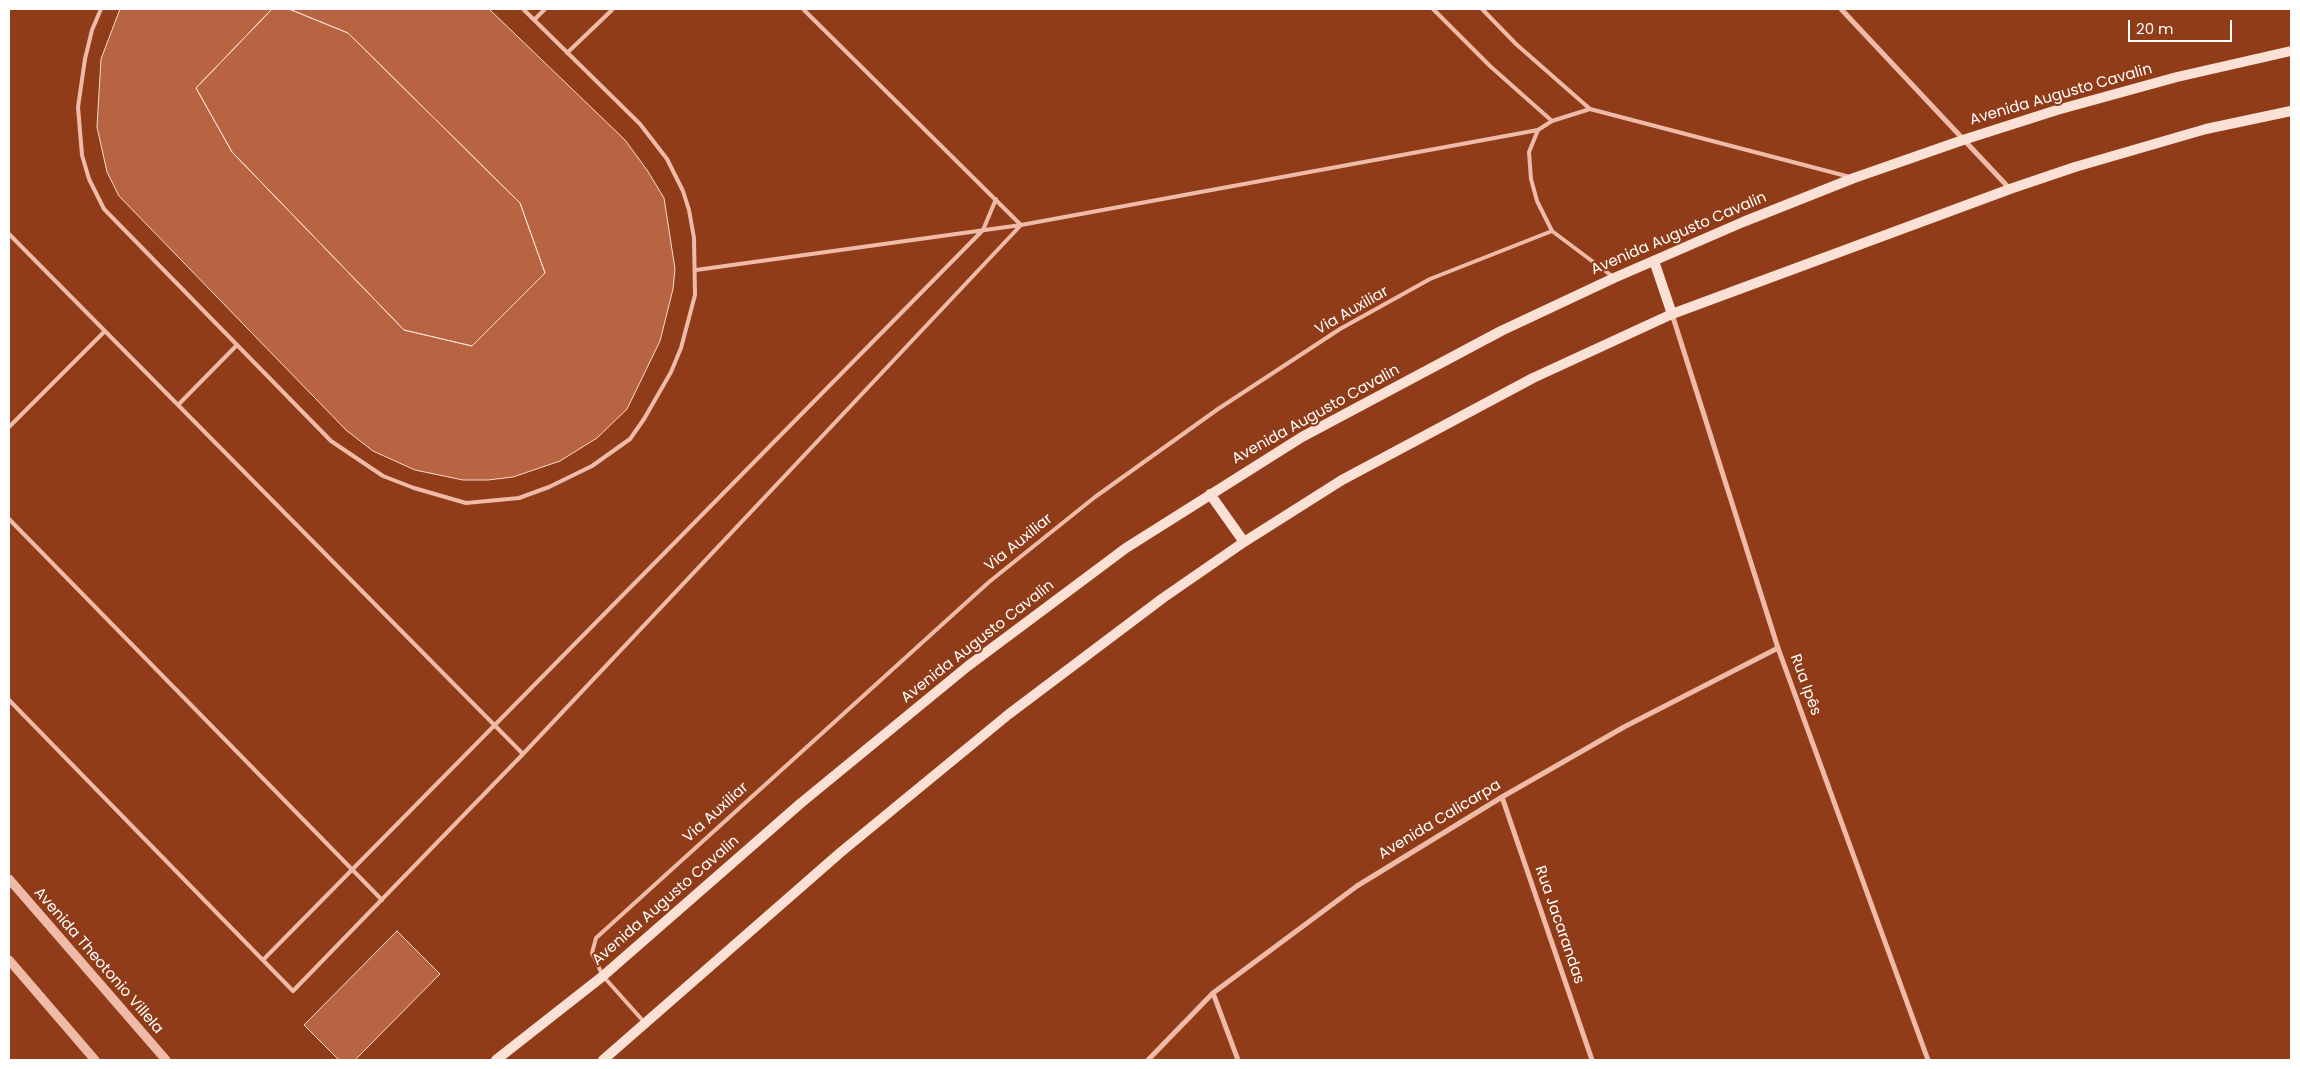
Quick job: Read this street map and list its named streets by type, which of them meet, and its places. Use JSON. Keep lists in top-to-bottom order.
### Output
{
  "streets": {
    "main road": ["Avenida Augusto Cavalin"],
    "street": [
      "Rua Ipês",
      "Avenida Calicarpa",
      "Rua Jacarandas",
      "Avenida Theotonio Villela"
    ],
    "lane": ["Via Auxiliar"]
  },
  "crossings": [
    ["Avenida Augusto Cavalin", "Via Auxiliar"],
    ["Rua Ipês", "Avenida Calicarpa"],
    ["Avenida Calicarpa", "Rua Jacarandas"]
  ],
  "scale_bar": "20 m"
}
